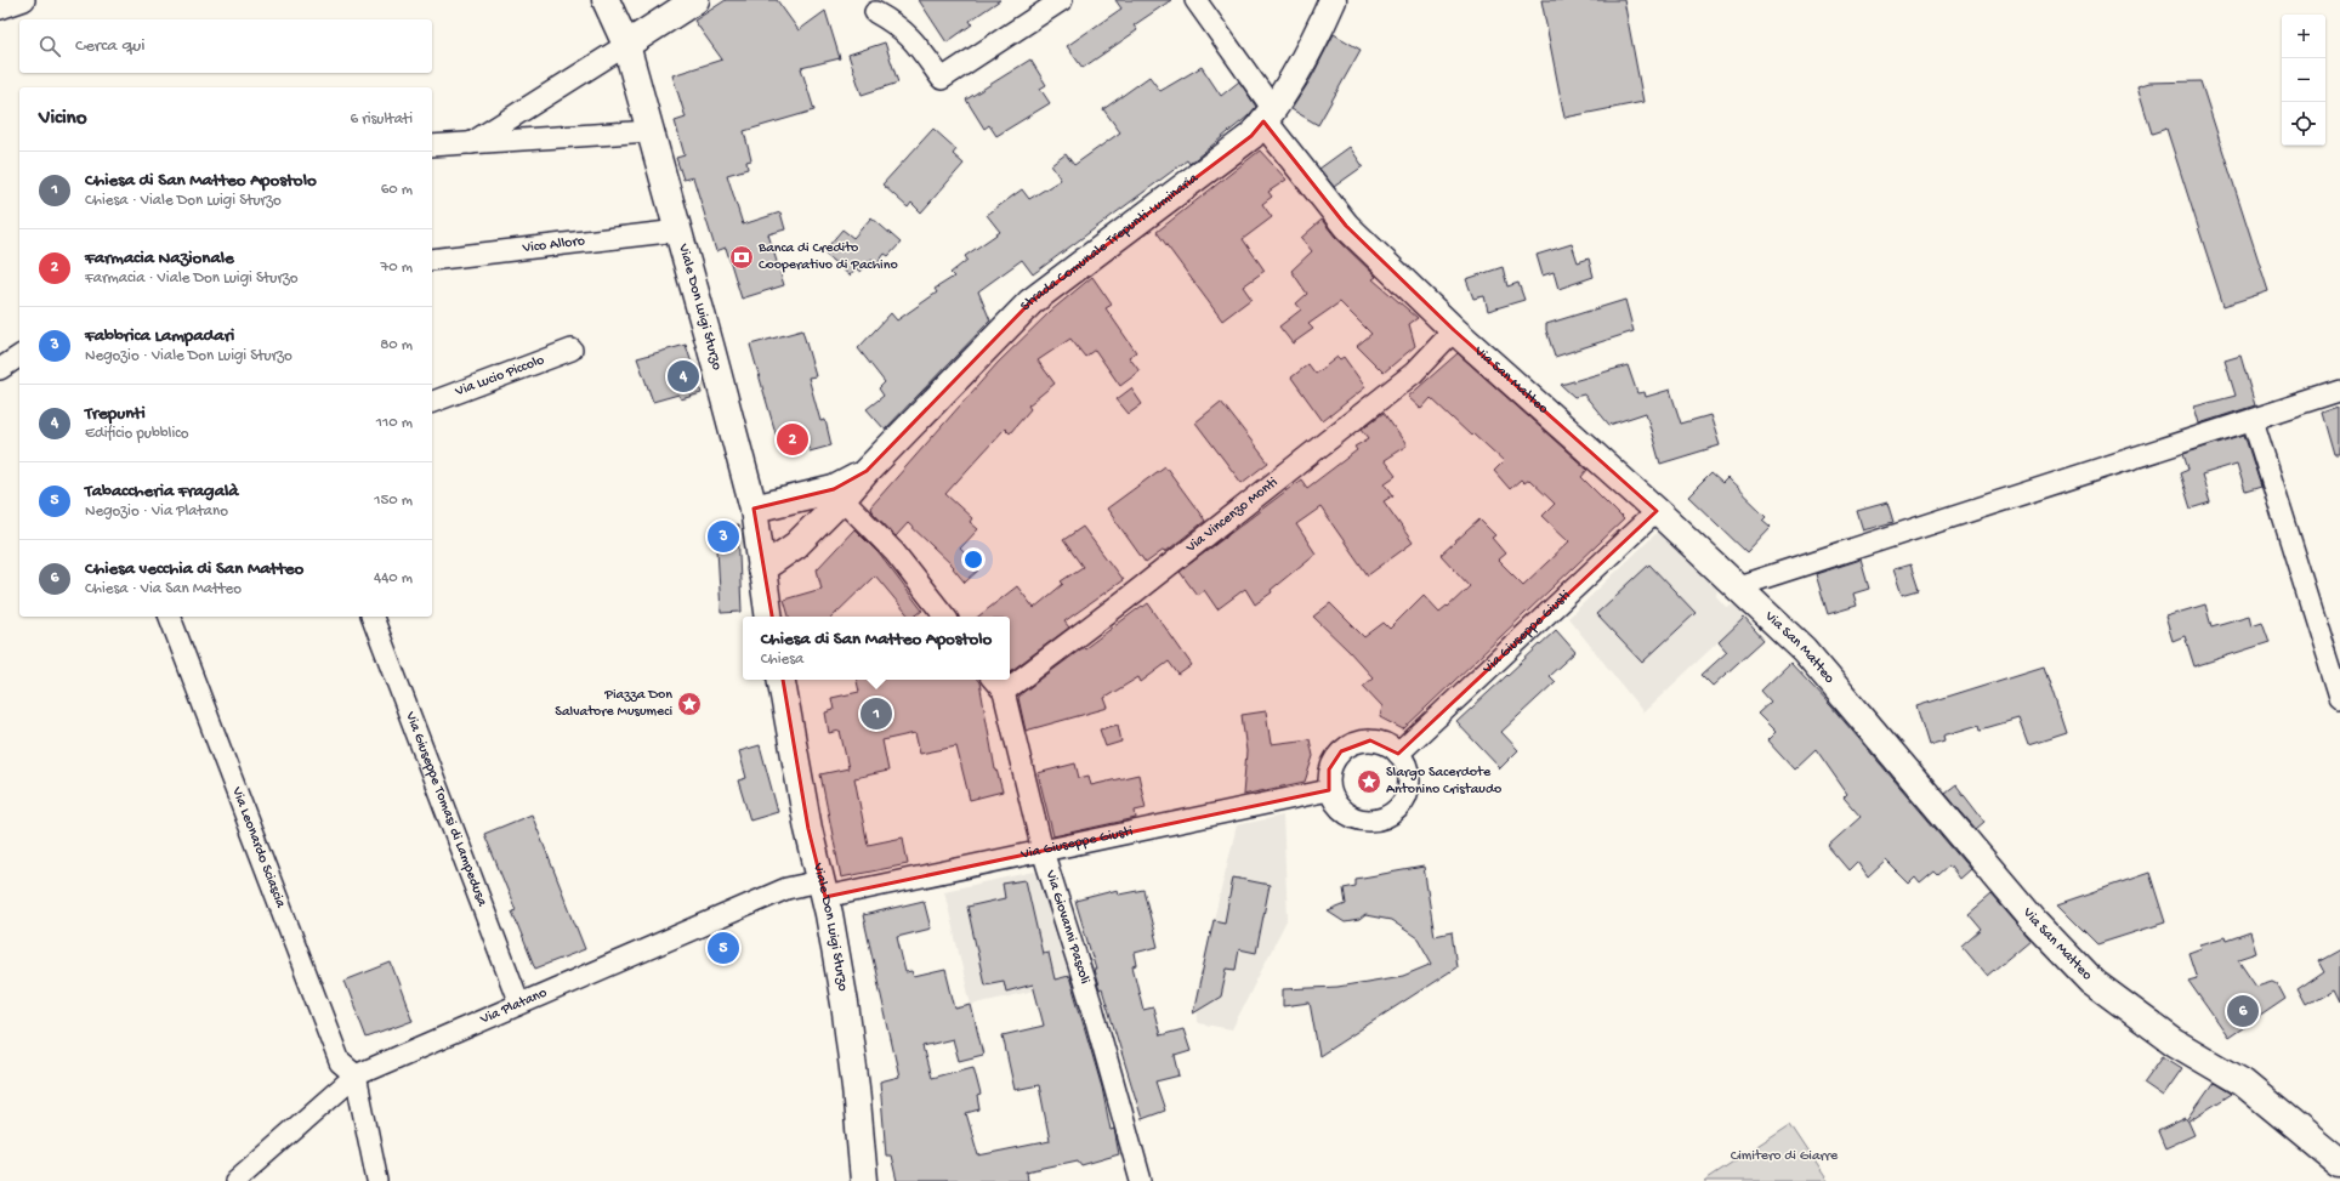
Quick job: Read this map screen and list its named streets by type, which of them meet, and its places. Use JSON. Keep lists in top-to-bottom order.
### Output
{
  "streets": {
    "main road": ["Strada Comunale Trepunti-Luminaria", "Viale Don Luigi Sturzo", "Via San Matteo"],
    "street": [
      "Vico Alloro",
      "Via Lucio Piccolo",
      "Via Vincenzo Monti",
      "Via Giuseppe Giusti",
      "Via Giuseppe Tomasi di Lampedusa",
      "Via Leonardo Sciascia",
      "Via Giovanni Pascoli",
      "Via Platano"
    ]
  },
  "crossings": [
    ["Strada Comunale Trepunti-Luminaria", "Via San Matteo"],
    ["Vico Alloro", "Viale Don Luigi Sturzo"],
    ["Viale Don Luigi Sturzo", "Via Giuseppe Giusti"],
    ["Viale Don Luigi Sturzo", "Via Platano"],
    ["Via San Matteo", "Via Vincenzo Monti"],
    ["Via San Matteo", "Via Giuseppe Giusti"],
    ["Via Vincenzo Monti", "Via Giovanni Pascoli"],
    ["Via Giuseppe Giusti", "Via Giovanni Pascoli"],
    ["Via Giuseppe Giusti", "Via Platano"],
    ["Via Giuseppe Tomasi di Lampedusa", "Via Platano"],
    ["Via Leonardo Sciascia", "Via Platano"]
  ],
  "parks": ["Cimitero di Giarre"],
  "places": {
    "bank": ["Banca di Credito Cooperativo di Pachino"],
    "place": ["Piazza Don Salvatore Musumeci", "Slargo Sacerdote Antonino Cristaudo"]
  },
  "page": {
    "map_buttons": ["+", "−"],
    "search": "Cerca qui",
    "heading": ["Vicino", "6 risultati"],
    "list": [
      {
        "mark": "1",
        "name": "Chiesa di San Matteo Apostolo",
        "note": "Chiesa · Viale Don Luigi Sturzo",
        "value": "60 m"
      },
      {
        "mark": "2",
        "name": "Farmacia Nazionale",
        "note": "Farmacia · Viale Don Luigi Sturzo",
        "value": "70 m"
      },
      {
        "mark": "3",
        "name": "Fabbrica Lampadari",
        "note": "Negozio · Viale Don Luigi Sturzo",
        "value": "80 m"
      },
      {
        "mark": "4",
        "name": "Trepunti",
        "note": "Edificio pubblico",
        "value": "110 m"
      },
      {
        "mark": "5",
        "name": "Tabaccheria Fragalà",
        "note": "Negozio · Via Platano",
        "value": "150 m"
      },
      {
        "mark": "6",
        "name": "Chiesa vecchia di San Matteo",
        "note": "Chiesa · Via San Matteo",
        "value": "440 m"
      }
    ],
    "pins": [
      "4",
      "2",
      "3",
      "1",
      "5",
      "6"
    ],
    "popup": ["Chiesa di San Matteo Apostolo", "Chiesa"]
  }
}
